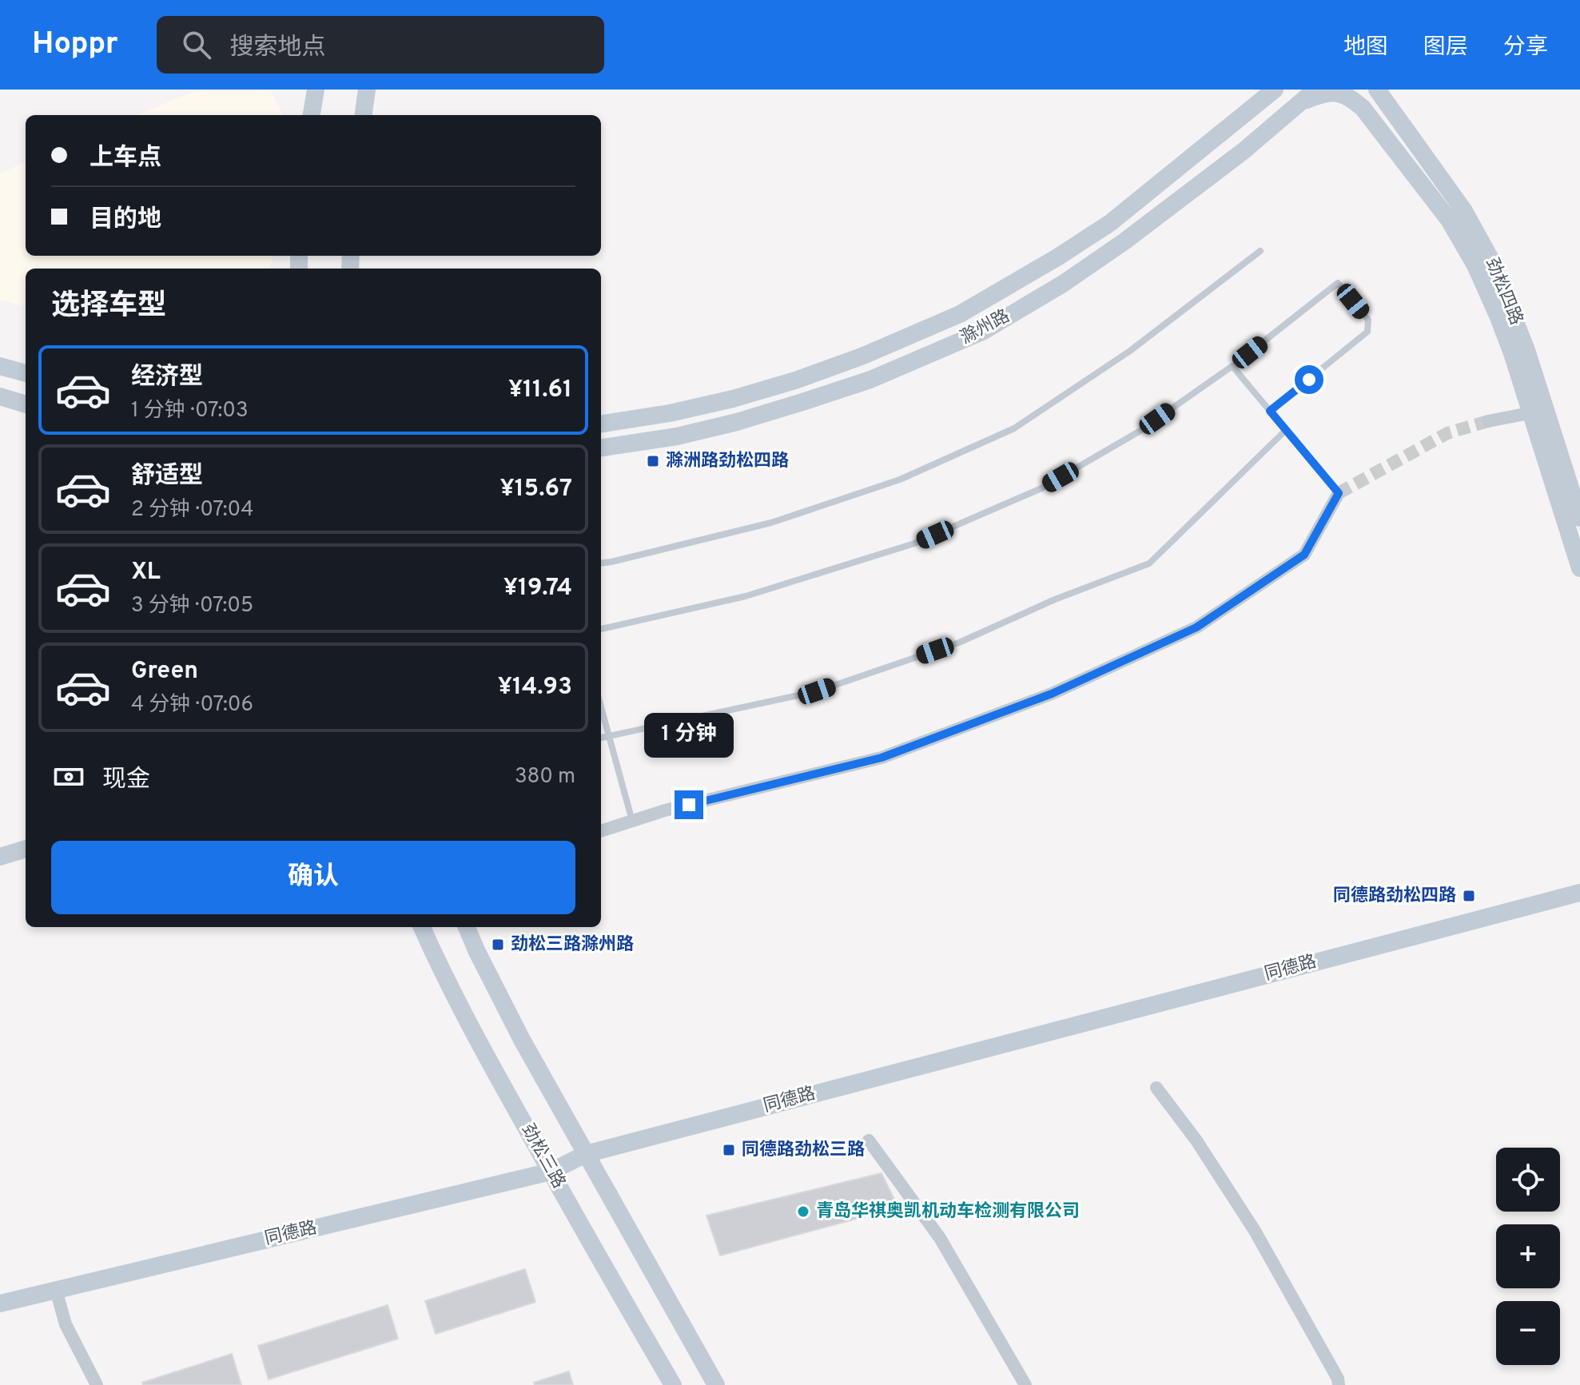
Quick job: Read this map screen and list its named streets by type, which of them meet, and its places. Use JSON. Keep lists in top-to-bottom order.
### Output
{
  "streets": {
    "main road": [
      "劲松四路",
      "滁州路",
      "同德路",
      "劲松三路"
    ]
  },
  "crossings": [
    ["同德路", "劲松三路"]
  ],
  "places": {
    "transit": [
      "滁洲路劲松四路",
      "同德路劲松四路",
      "劲松三路滁州路",
      "同德路劲松三路"
    ],
    "other": ["青岛华祺奥凯机动车检测有限公司"]
  },
  "page": {
    "header": "Hoppr",
    "search": "搜索地点",
    "nav": ["地图", "图层", "分享"],
    "banner": ["上车点", "目的地"],
    "heading": "选择车型",
    "list": [
      {
        "name": "经济型",
        "note": "1 分钟 · 07:03",
        "value": "¥11.61"
      },
      {
        "name": "舒适型",
        "note": "2 分钟 · 07:04",
        "value": "¥15.67"
      },
      {
        "name": "XL",
        "note": "3 分钟 · 07:05",
        "value": "¥19.74"
      },
      {
        "name": "Green",
        "note": "4 分钟 · 07:06",
        "value": "¥14.93"
      }
    ],
    "bubble": "1 分钟",
    "pay": ["现金", "380 m"],
    "buttons": "确认",
    "map_buttons": ["+", "−"]
  }
}
